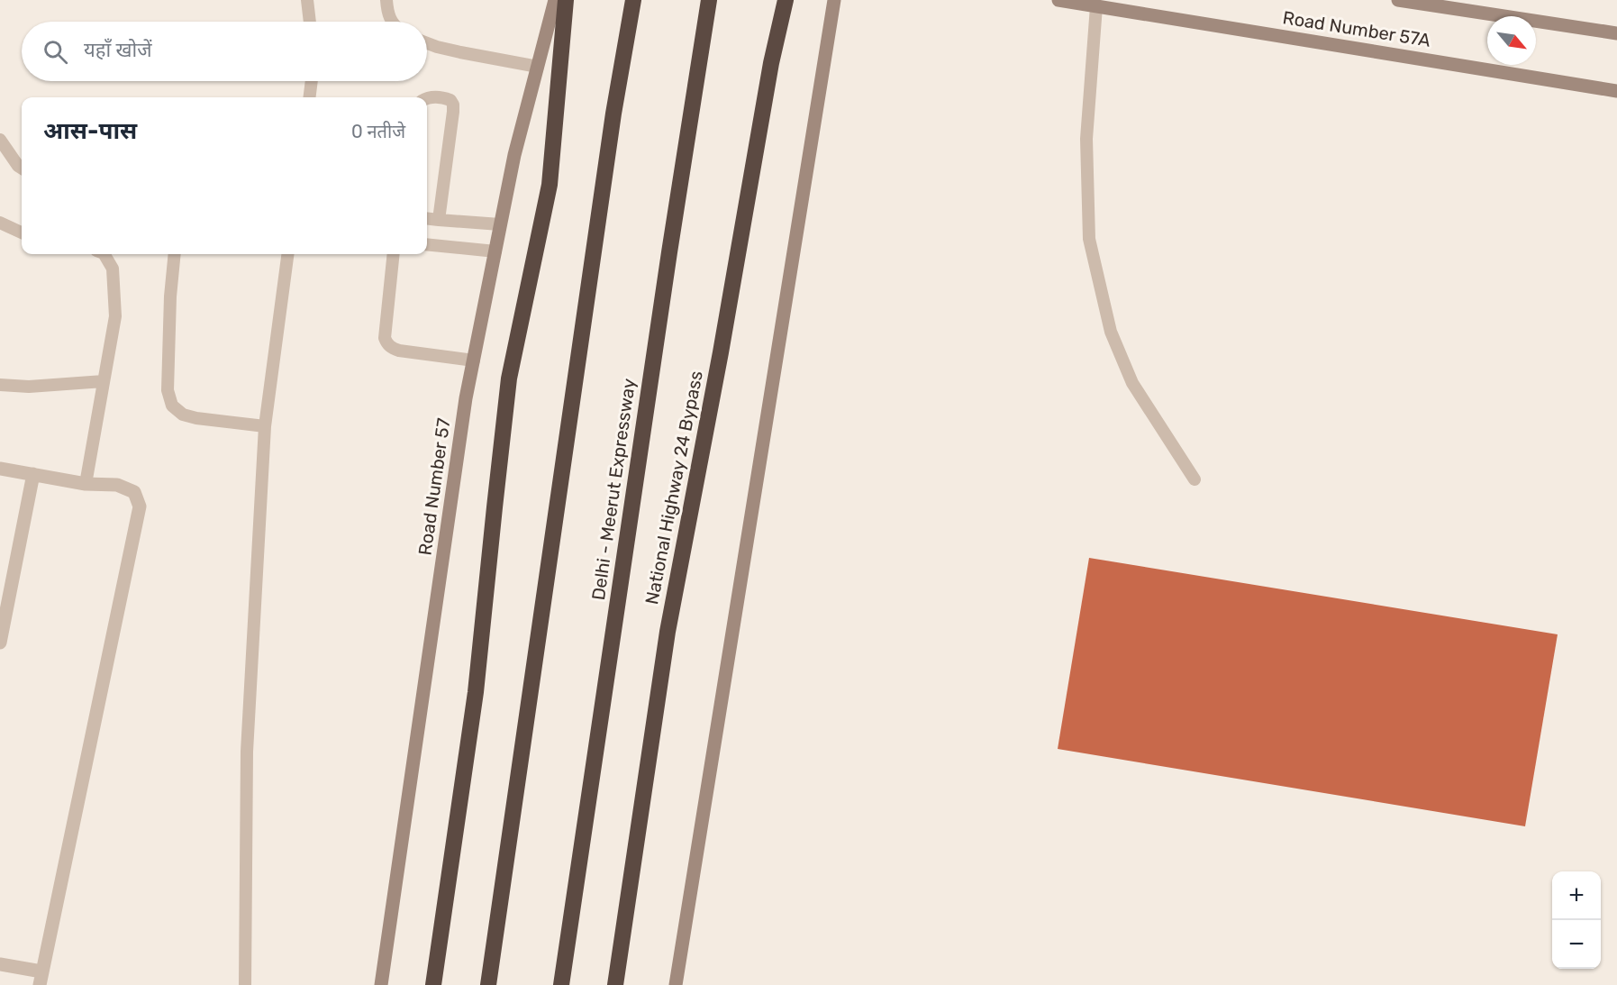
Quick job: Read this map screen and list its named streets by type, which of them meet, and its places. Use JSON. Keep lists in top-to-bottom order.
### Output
{
  "streets": {
    "highway": ["National Highway 24 Bypass", "Delhi - Meerut Expressway"],
    "street": ["Road Number 57A", "Road Number 57"]
  },
  "north": "bottom right",
  "page": {
    "search": "यहाँ खोजें",
    "heading": ["आस-पास", "0 नतीजे"],
    "map_buttons": ["+", "−"]
  }
}
